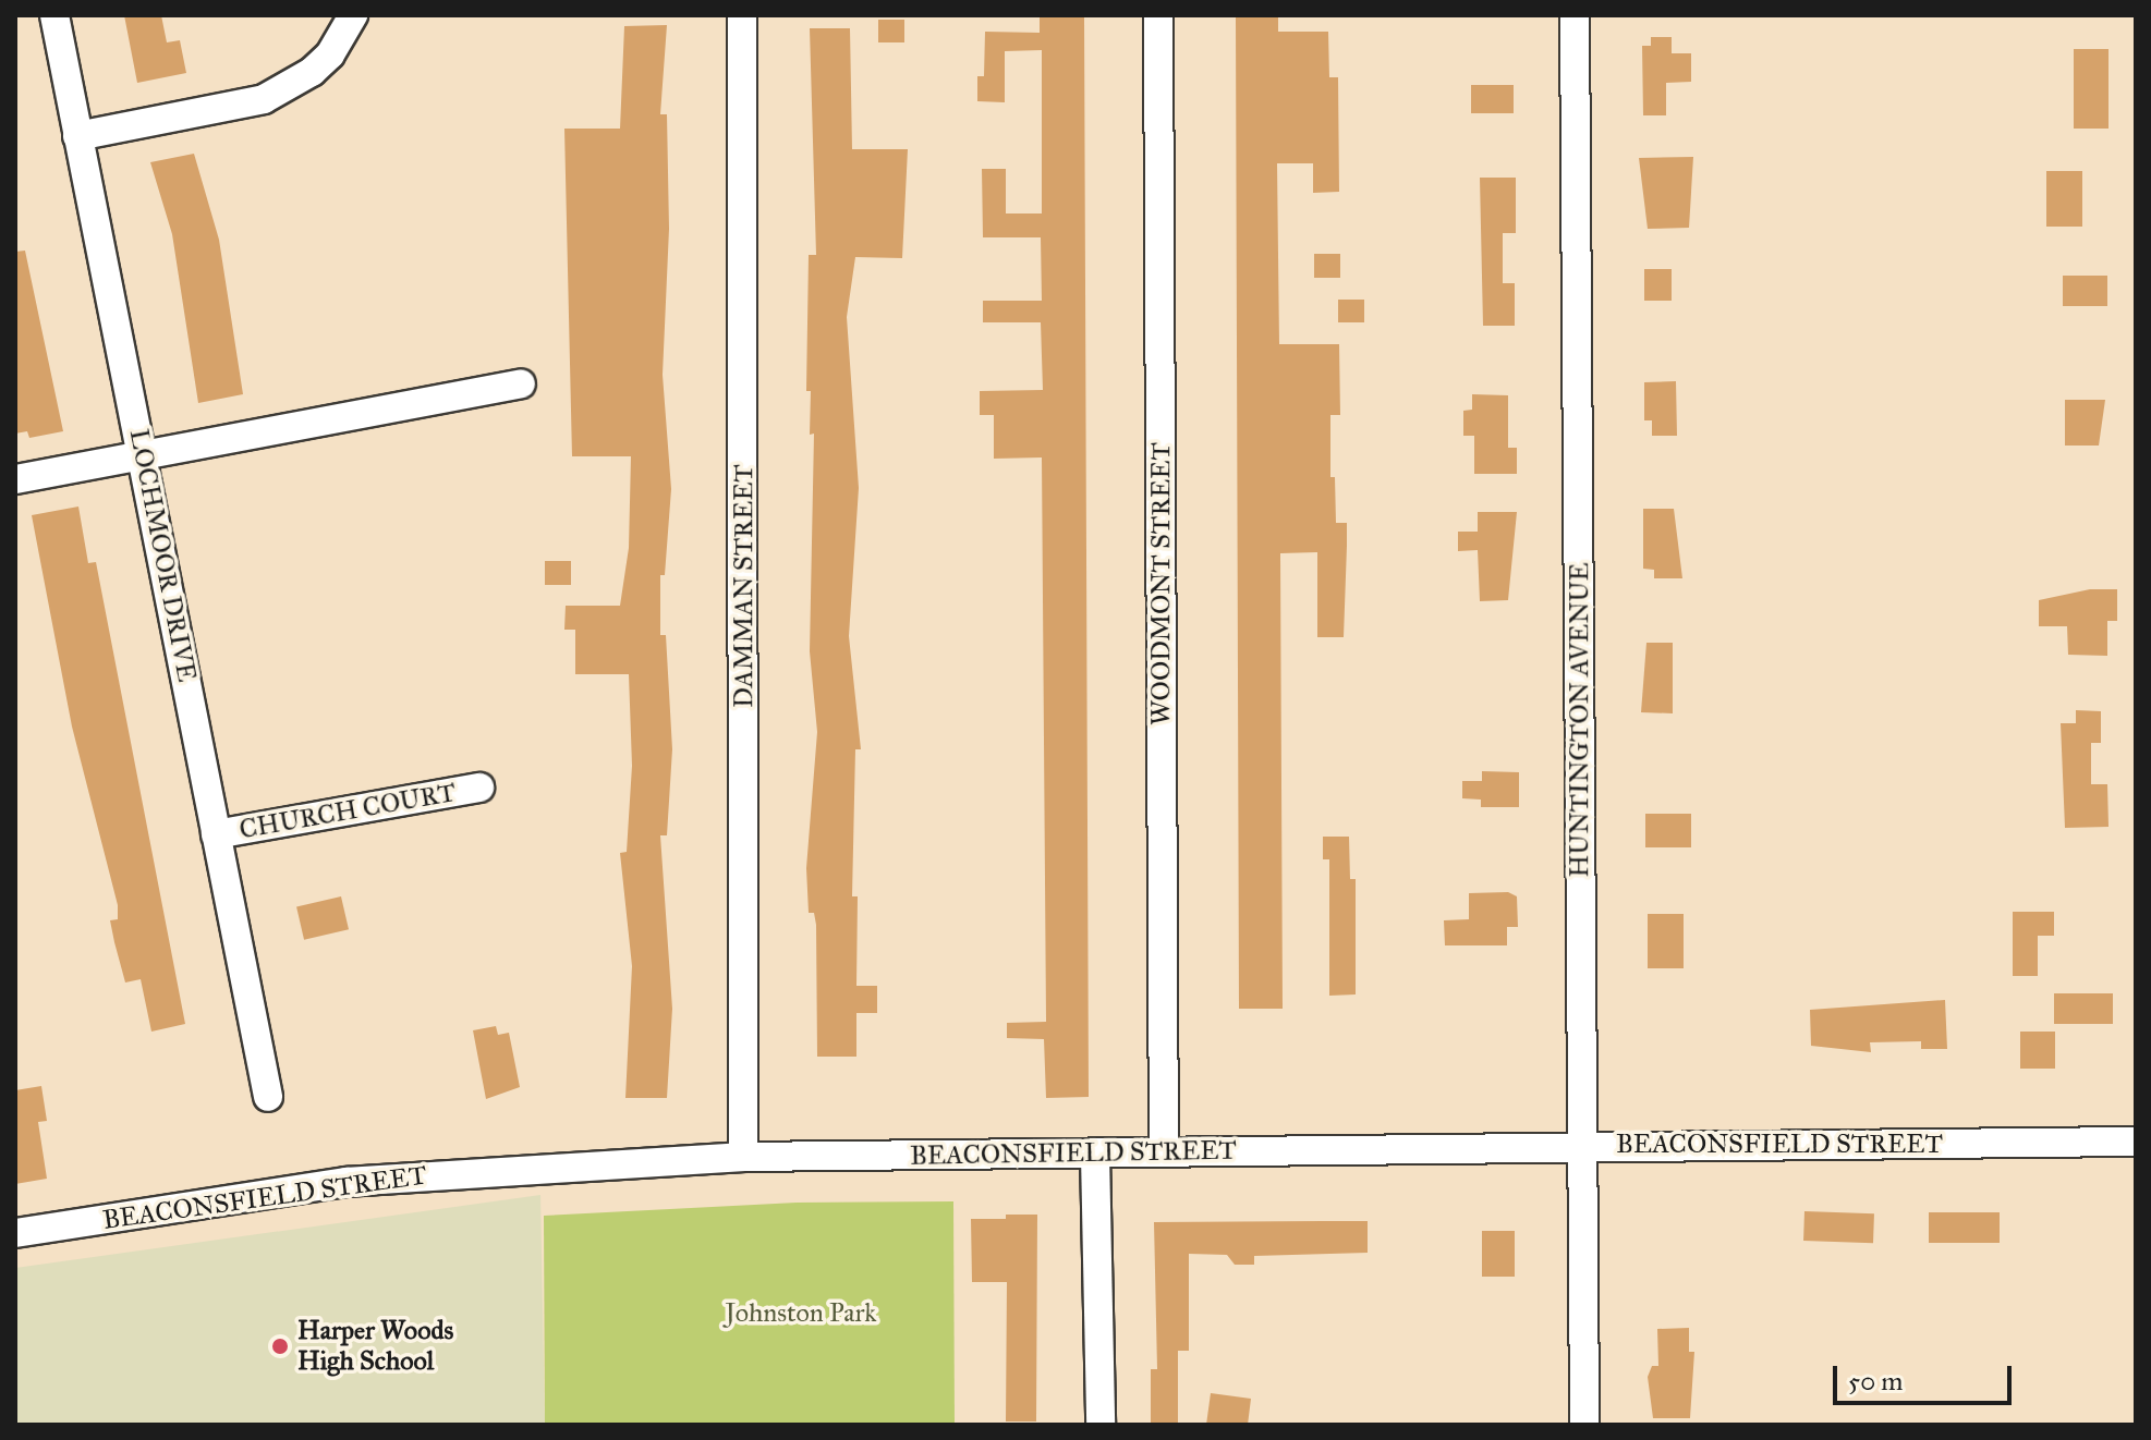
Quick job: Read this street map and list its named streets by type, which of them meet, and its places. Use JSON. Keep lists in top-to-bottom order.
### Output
{
  "streets": {
    "street": [
      "LOCHMOOR DRIVE",
      "WOODMONT STREET",
      "DAMMAN STREET",
      "HUNTINGTON AVENUE",
      "CHURCH COURT",
      "BEACONSFIELD STREET"
    ]
  },
  "crossings": [
    ["LOCHMOOR DRIVE", "CHURCH COURT"],
    ["WOODMONT STREET", "BEACONSFIELD STREET"],
    ["DAMMAN STREET", "BEACONSFIELD STREET"],
    ["HUNTINGTON AVENUE", "BEACONSFIELD STREET"]
  ],
  "parks": ["Johnston Park"],
  "places": ["Harper Woods High School"],
  "scale_bar": "50 m"
}
